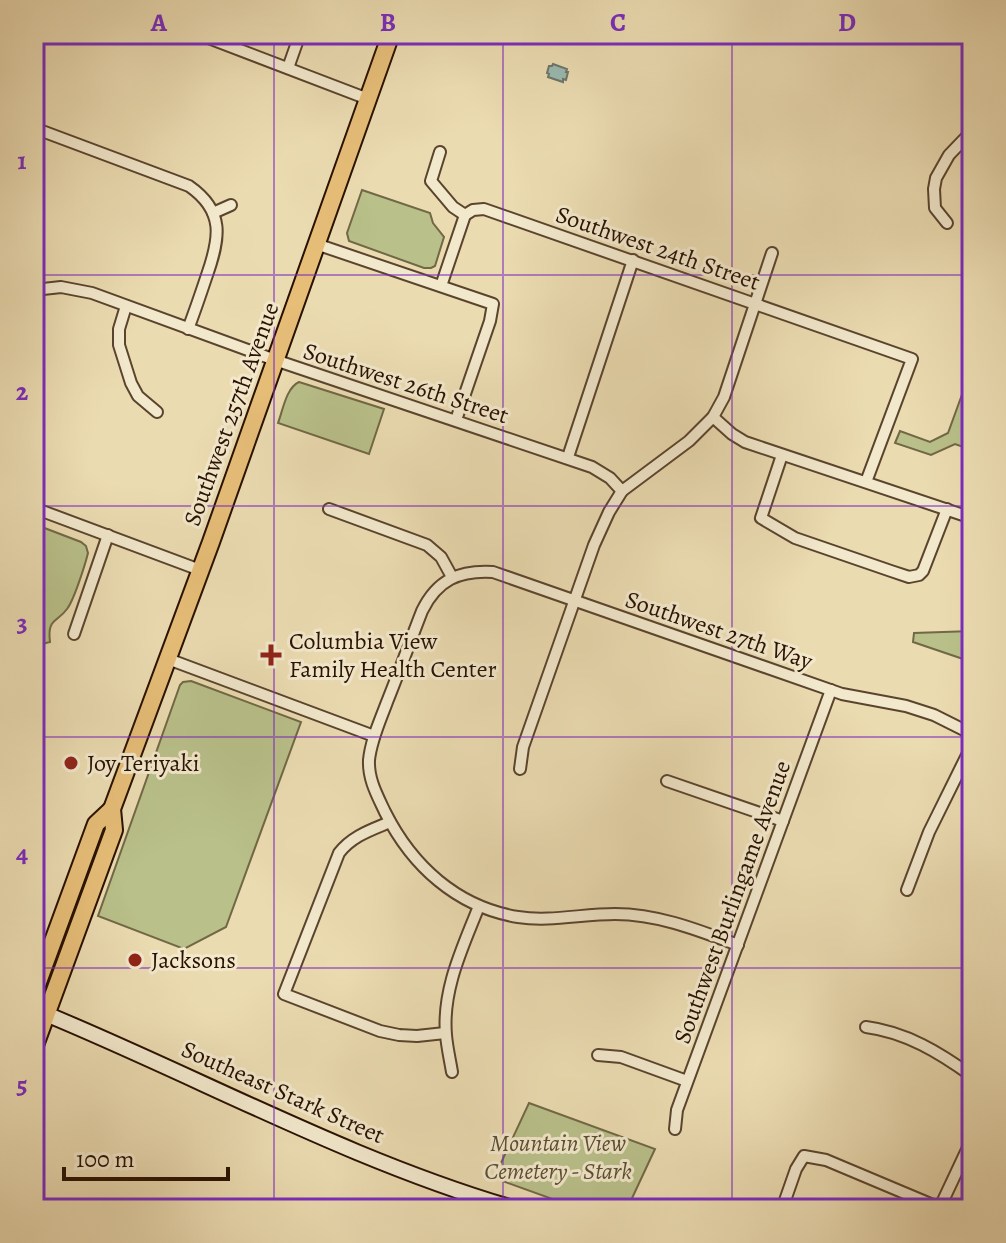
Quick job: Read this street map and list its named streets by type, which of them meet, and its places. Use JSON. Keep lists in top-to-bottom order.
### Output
{
  "streets": {
    "main road": ["Southwest 257th Avenue", "Southeast Stark Street"],
    "street": [
      "Southwest 24th Street",
      "Southwest 26th Street",
      "Southwest 27th Way",
      "Southwest Burlingame Avenue"
    ]
  },
  "crossings": [
    ["Southwest 26th Street", "Southwest 257th Avenue"],
    ["Southwest 257th Avenue", "Southeast Stark Street"],
    ["Southwest 27th Way", "Southwest Burlingame Avenue"]
  ],
  "parks": ["Mountain View Cemetery - Stark"],
  "places": {
    "health": ["Columbia View Family Health Center"],
    "other": ["Joy Teriyaki", "Jacksons"]
  },
  "scale_bar": "100 m",
  "grid": {
    "columns": [
      "A",
      "B",
      "C",
      "D"
    ],
    "rows": [
      "1",
      "2",
      "3",
      "4",
      "5"
    ]
  }
}
